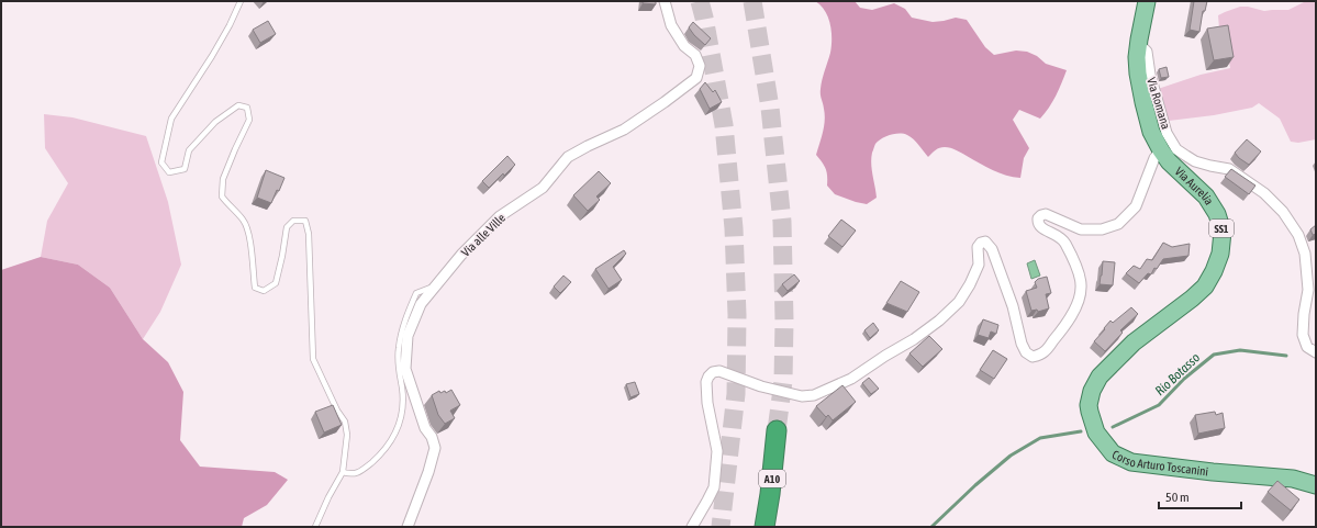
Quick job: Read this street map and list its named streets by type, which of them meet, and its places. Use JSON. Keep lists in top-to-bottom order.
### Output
{
  "streets": {
    "highway": ["A10"],
    "main road": ["Via Aurelia", "SS1", "Corso Arturo Toscanini"],
    "street": ["Via Romana", "Via alle Ville"]
  },
  "crossings": [
    ["Via Romana", "Via Aurelia"],
    ["Via Aurelia", "Corso Arturo Toscanini"]
  ],
  "water": ["Rio Botasso"],
  "scale_bar": "50 m"
}
